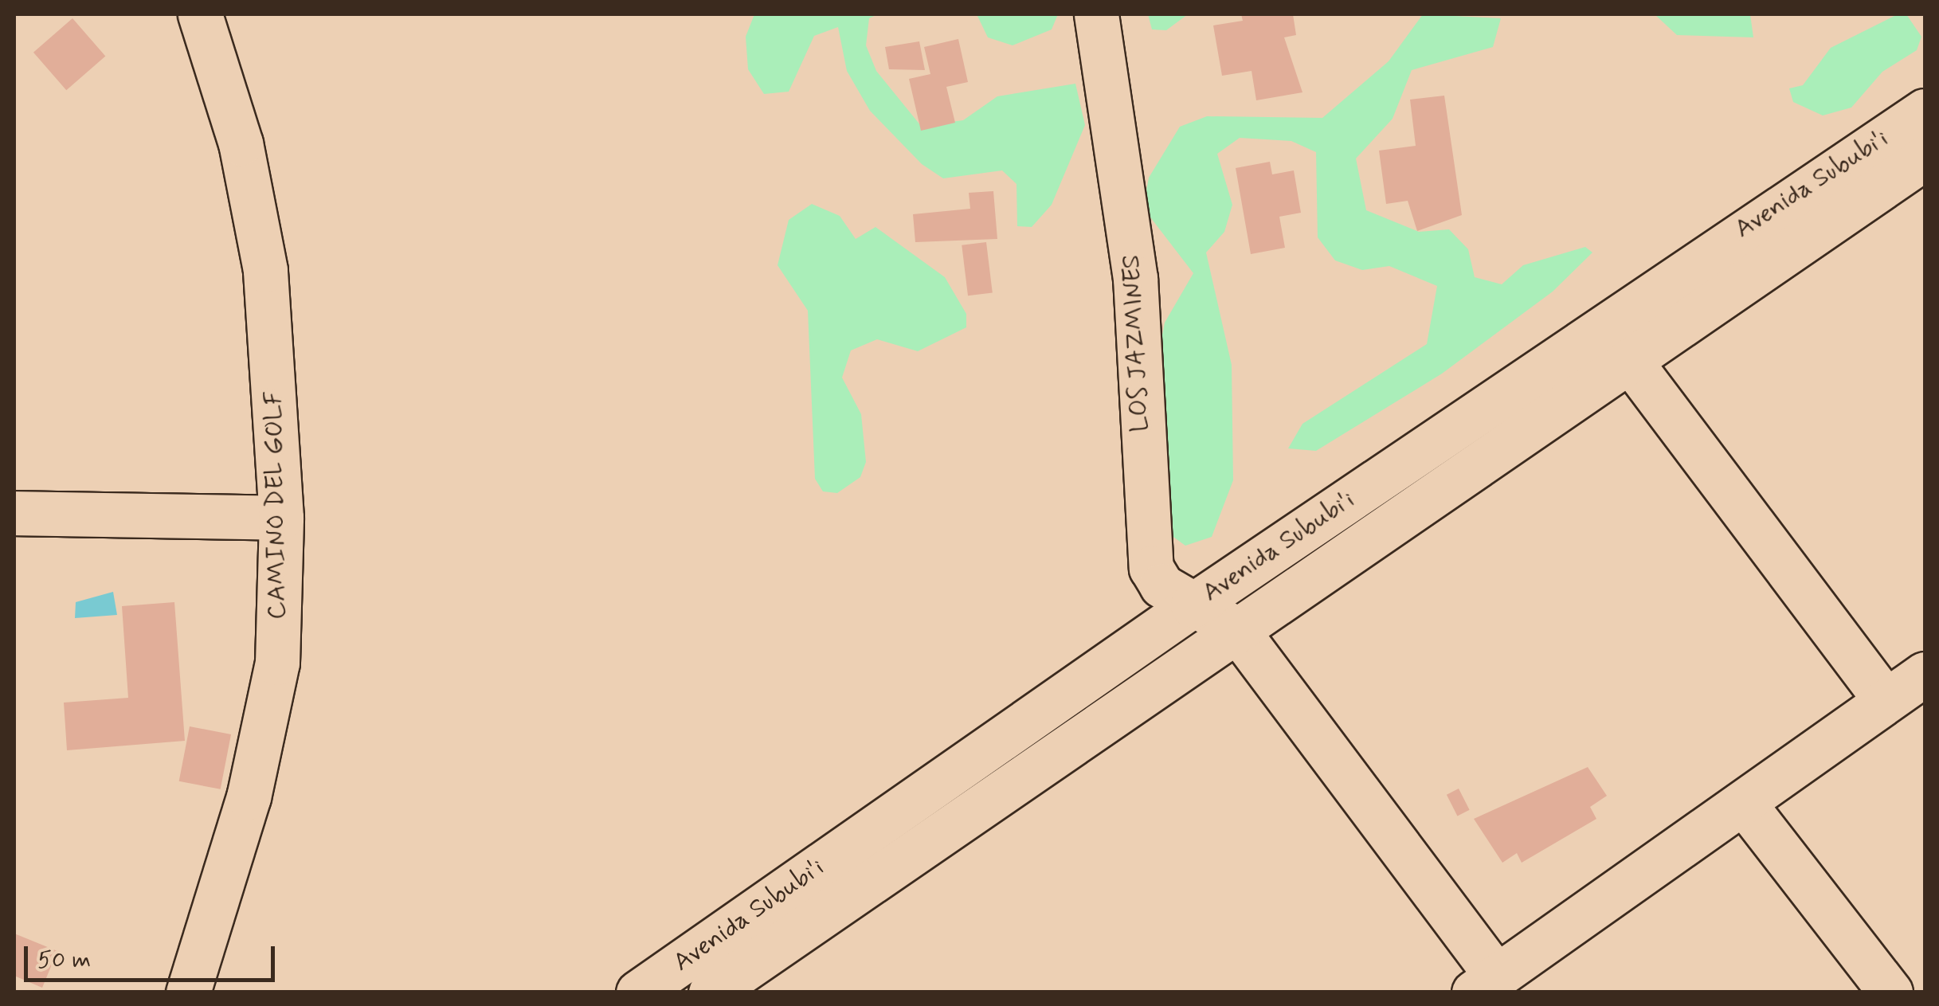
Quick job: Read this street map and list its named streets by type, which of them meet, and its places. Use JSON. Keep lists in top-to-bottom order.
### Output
{
  "streets": {
    "street": ["Avenida Sububi'i", "LOS JAZMINES", "CAMINO DEL GOLF"]
  },
  "crossings": [
    ["Avenida Sububi'i", "LOS JAZMINES"]
  ],
  "scale_bar": "50 m"
}
